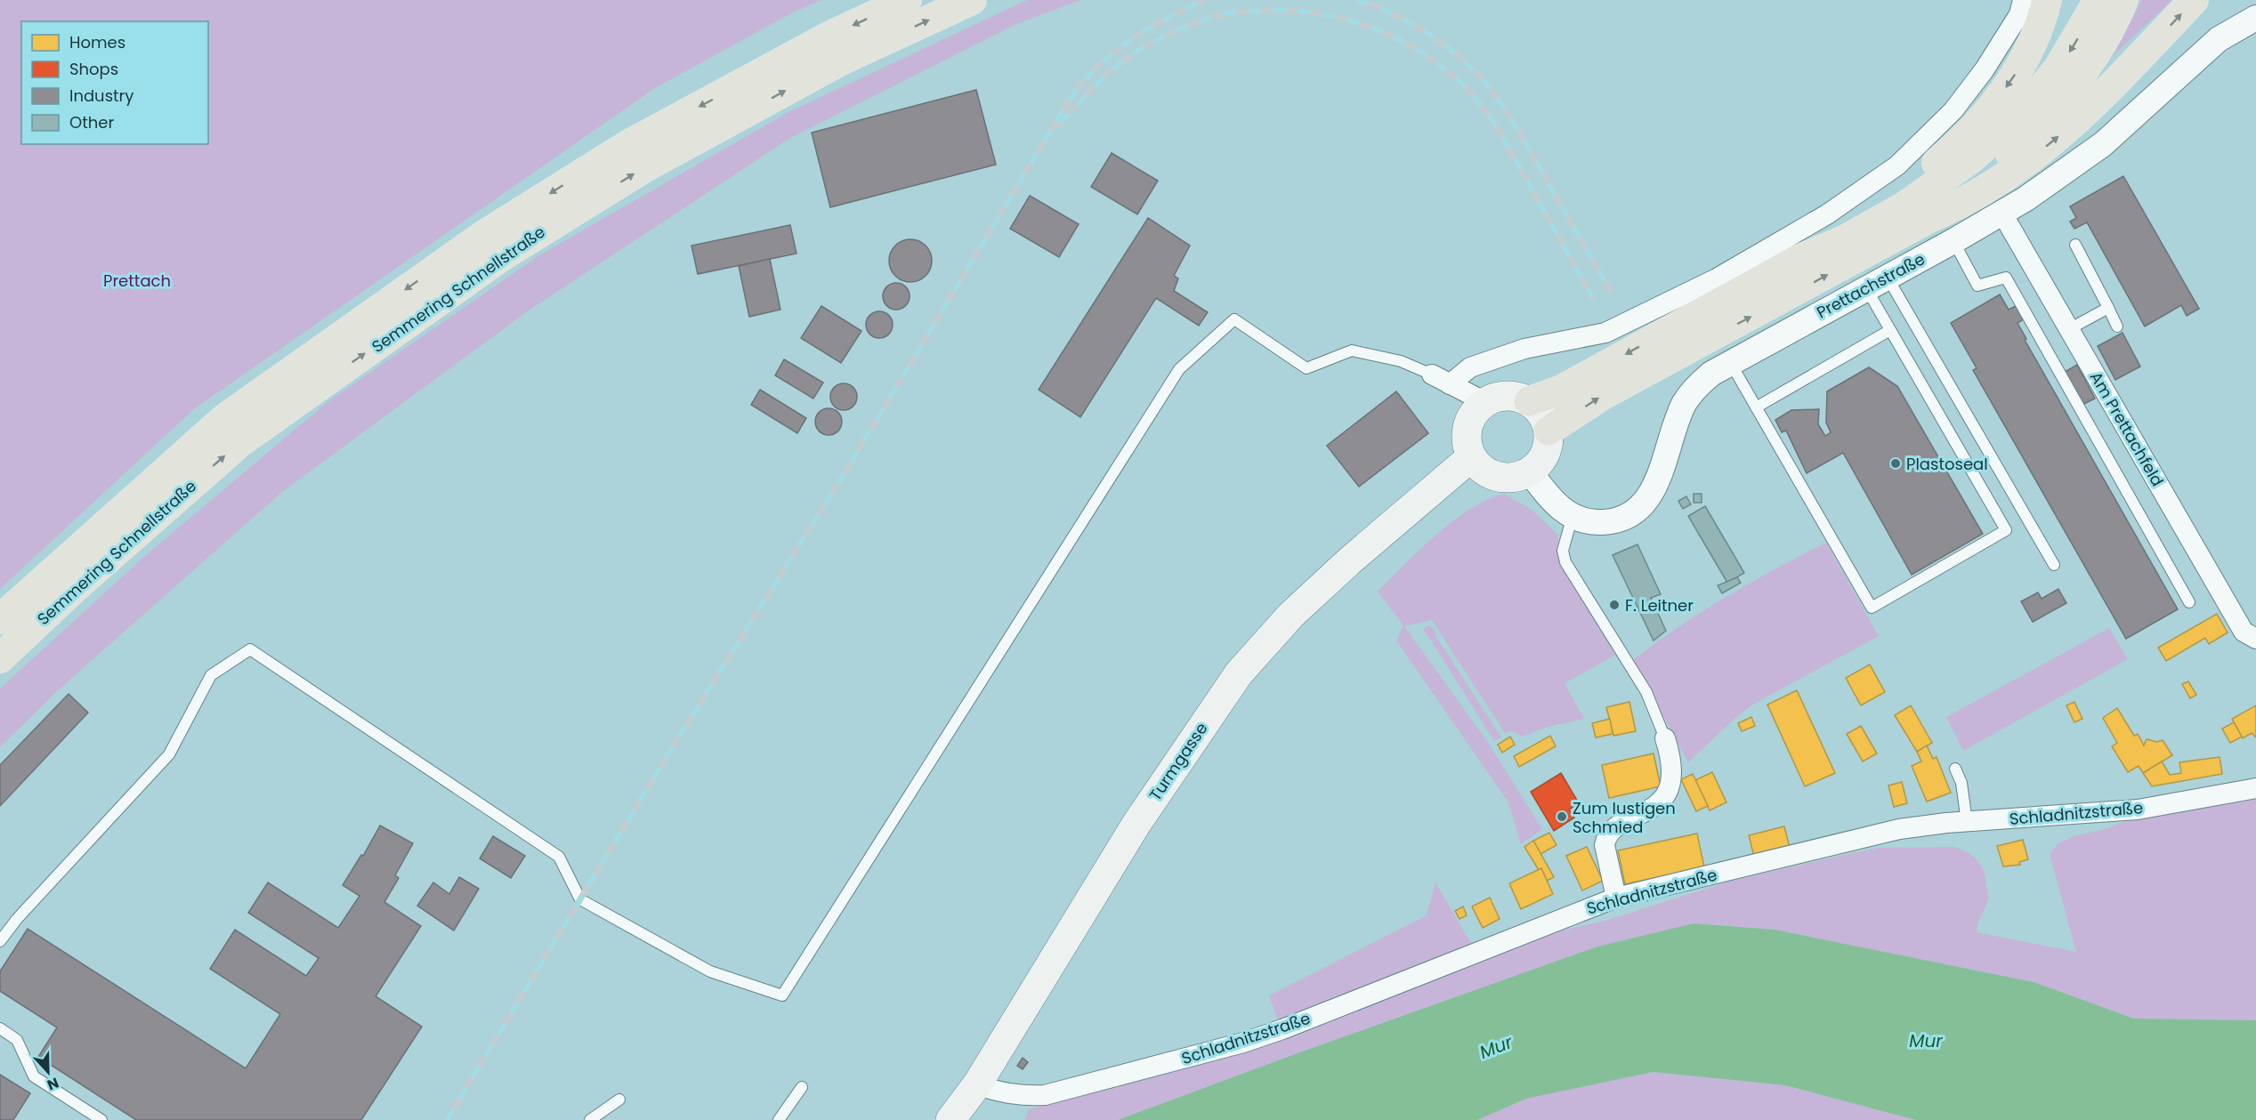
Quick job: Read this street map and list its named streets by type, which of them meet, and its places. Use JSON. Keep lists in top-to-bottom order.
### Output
{
  "streets": {
    "highway": ["Semmering Schnellstraße"],
    "main road": ["Turmgasse"],
    "street": ["Prettachstraße", "Am Prettachfeld", "Schladnitzstraße"]
  },
  "crossings": [
    ["Prettachstraße", "Am Prettachfeld"],
    ["Prettachstraße", "Turmgasse"],
    ["Turmgasse", "Schladnitzstraße"]
  ],
  "water": ["Mur"],
  "parks": ["Prettach"],
  "places": ["Plastoseal", "F. Leitner", "Zum lustigen Schmied"],
  "legend": [
    "Homes",
    "Shops",
    "Industry",
    "Other"
  ],
  "north": "bottom"
}
